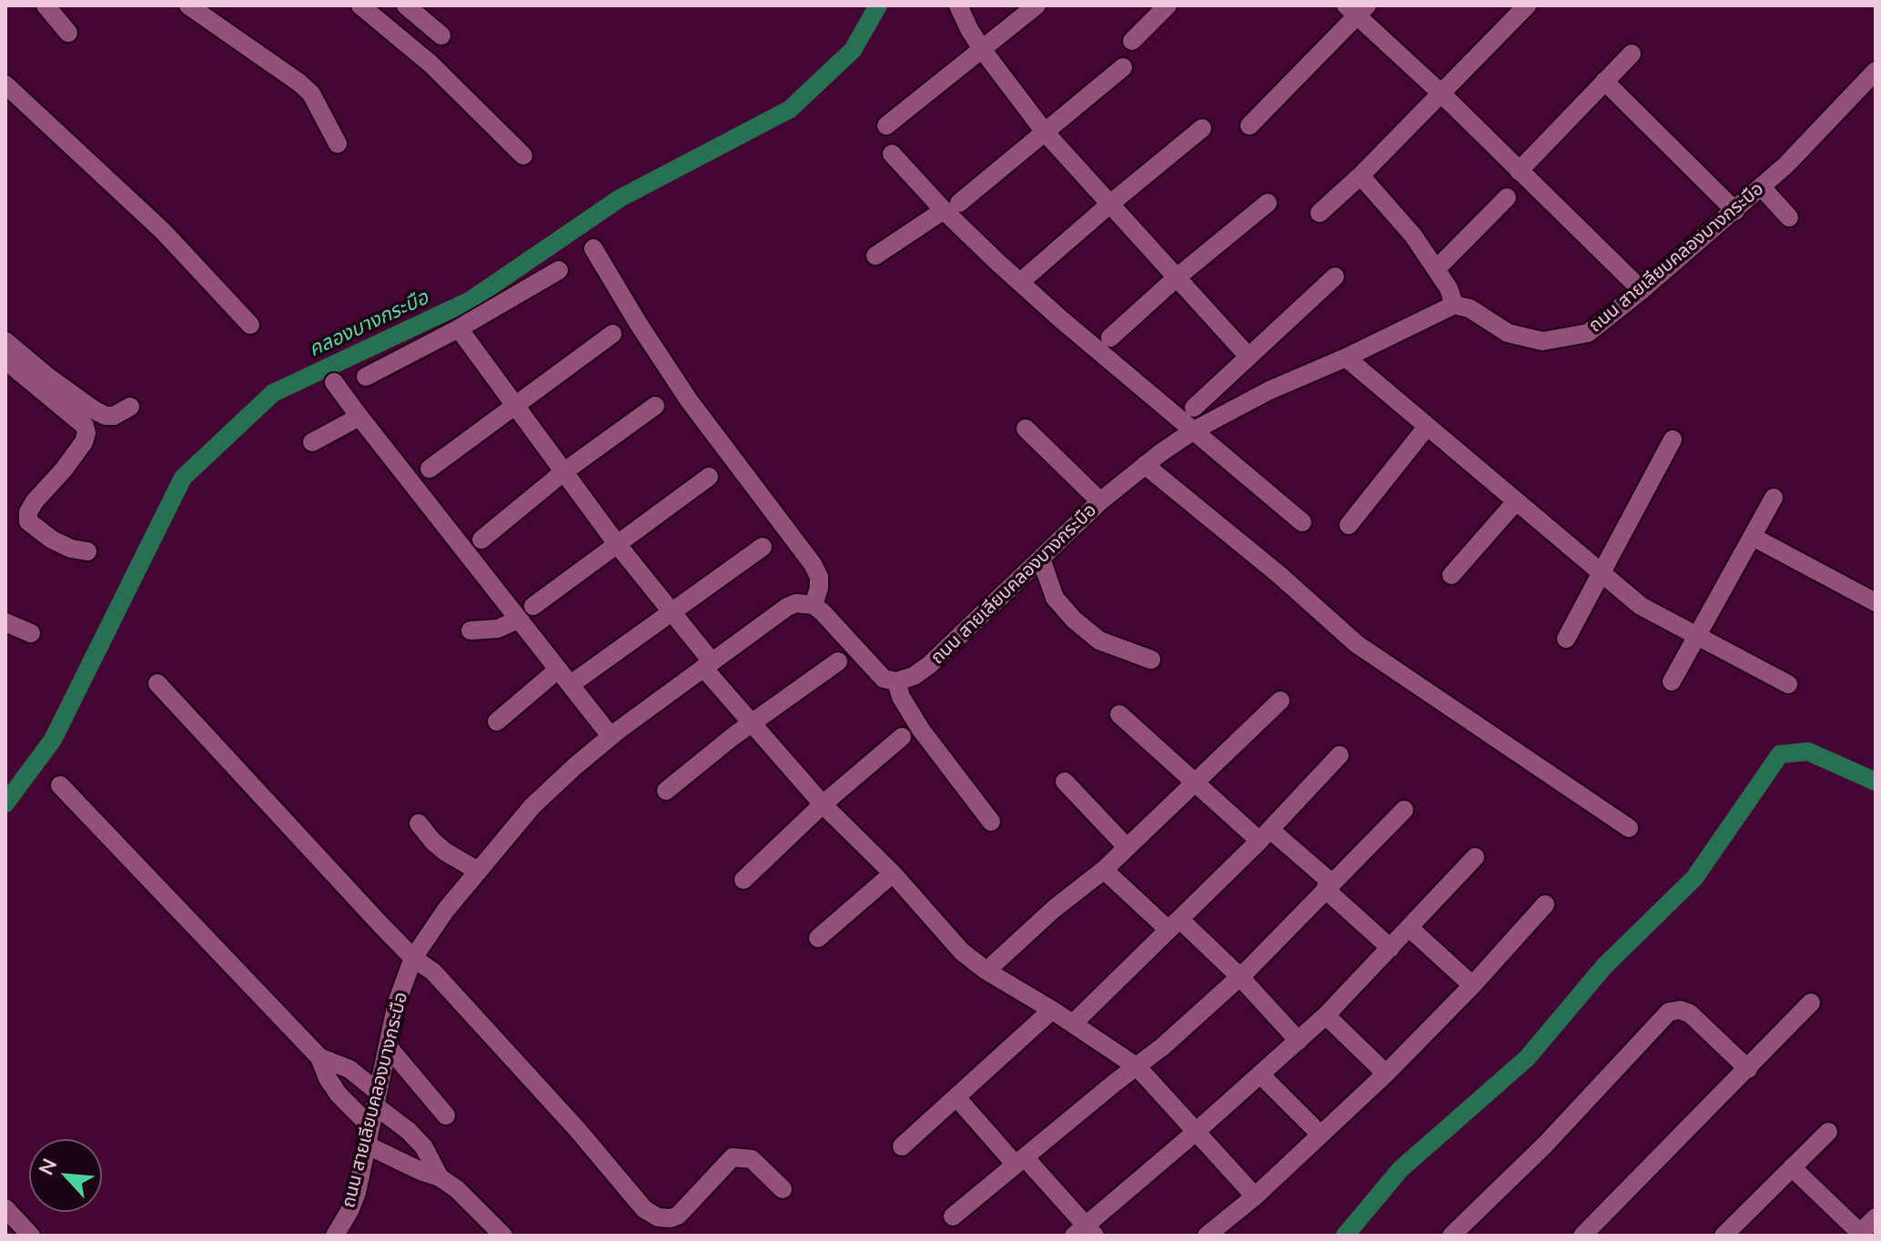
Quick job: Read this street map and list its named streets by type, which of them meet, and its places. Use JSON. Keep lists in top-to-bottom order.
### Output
{
  "streets": {
    "street": ["ถนน สายเลียบคลองบางกระบือ"]
  },
  "water": ["คลองบางกระบือ"],
  "north": "top left"
}
